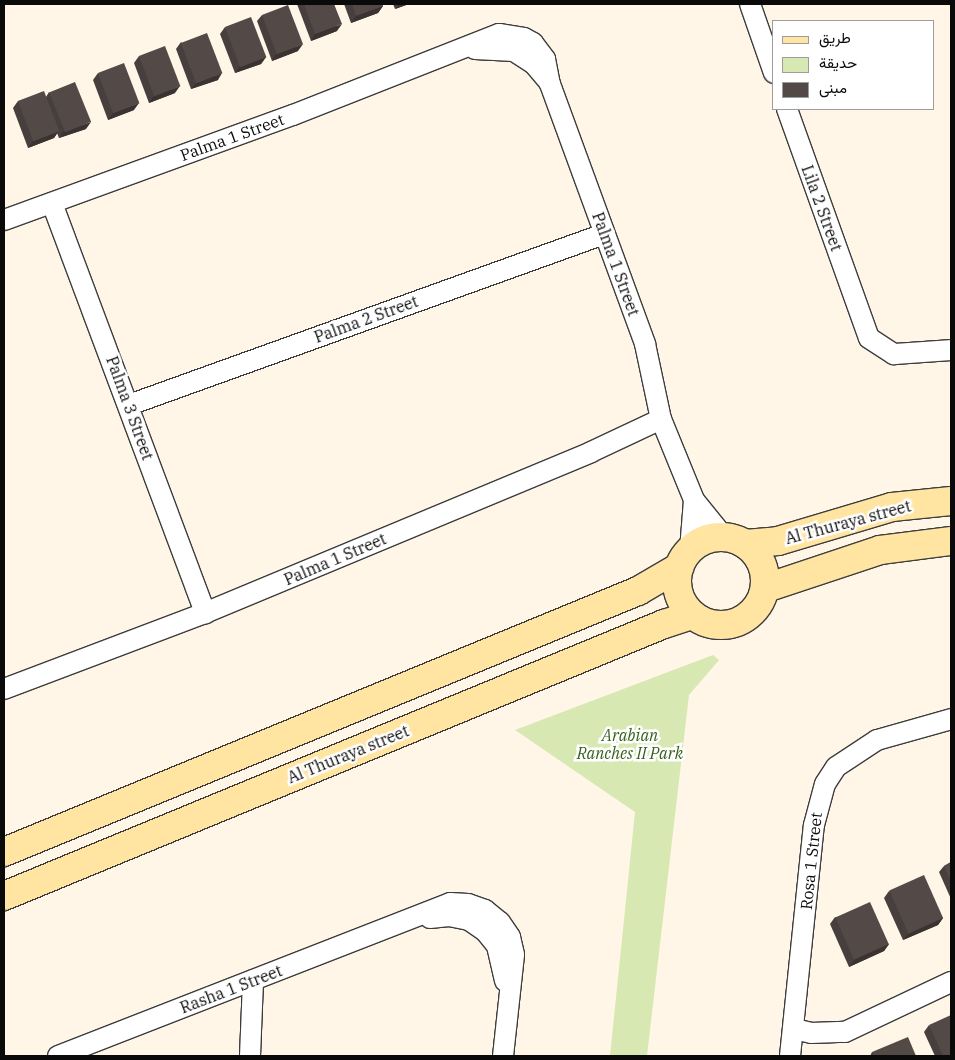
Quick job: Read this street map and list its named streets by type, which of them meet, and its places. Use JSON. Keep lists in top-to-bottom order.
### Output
{
  "streets": {
    "street": [
      "Palma 1 Street",
      "Lila 2 Street",
      "Palma 2 Street",
      "Palma 3 Street",
      "Al Thuraya street",
      "Rosa 1 Street",
      "Rasha 1 Street"
    ]
  },
  "crossings": [
    ["Palma 1 Street", "Palma 2 Street"],
    ["Palma 1 Street", "Palma 3 Street"],
    ["Palma 2 Street", "Palma 3 Street"]
  ],
  "parks": ["Arabian Ranches II Park"],
  "legend": ["طريق", "حديقة", "مبنى"]
}
